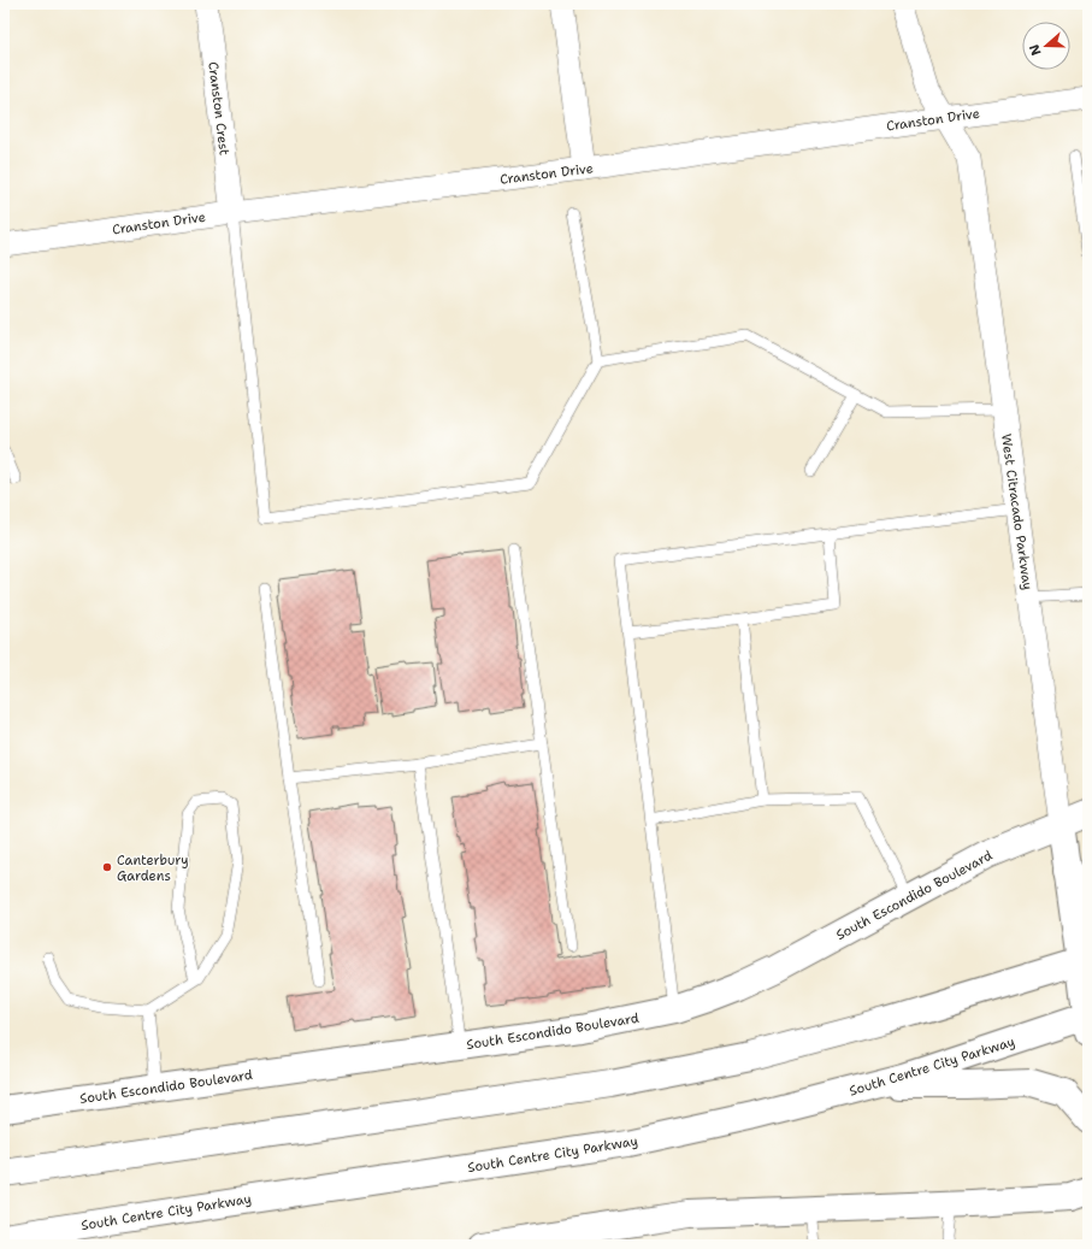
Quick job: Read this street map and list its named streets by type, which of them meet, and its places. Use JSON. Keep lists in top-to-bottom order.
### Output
{
  "streets": {
    "main road": ["West Citracado Parkway", "South Escondido Boulevard", "South Centre City Parkway"],
    "street": ["Cranston Crest", "Cranston Drive"]
  },
  "crossings": [
    ["Cranston Crest", "Cranston Drive"],
    ["Cranston Drive", "West Citracado Parkway"],
    ["West Citracado Parkway", "South Escondido Boulevard"],
    ["West Citracado Parkway", "South Centre City Parkway"]
  ],
  "places": ["Canterbury Gardens"],
  "north": "left"
}
